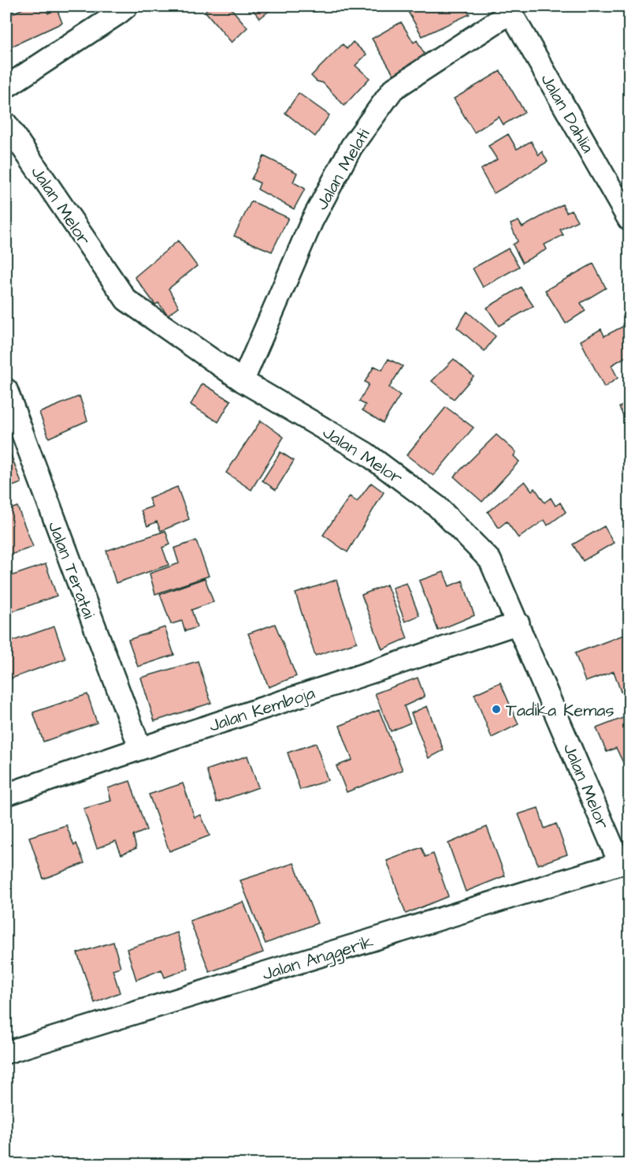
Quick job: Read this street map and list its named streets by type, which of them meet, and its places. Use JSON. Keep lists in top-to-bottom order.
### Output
{
  "streets": {
    "street": [
      "Jalan Dahlia",
      "Jalan Melati",
      "Jalan Melor",
      "Jalan Teratai",
      "Jalan Kemboja",
      "Jalan Anggerik"
    ]
  },
  "crossings": [
    ["Jalan Dahlia", "Jalan Melati"],
    ["Jalan Melati", "Jalan Melor"],
    ["Jalan Melor", "Jalan Kemboja"],
    ["Jalan Melor", "Jalan Anggerik"],
    ["Jalan Teratai", "Jalan Kemboja"]
  ],
  "places": ["Tadika Kemas"]
}
